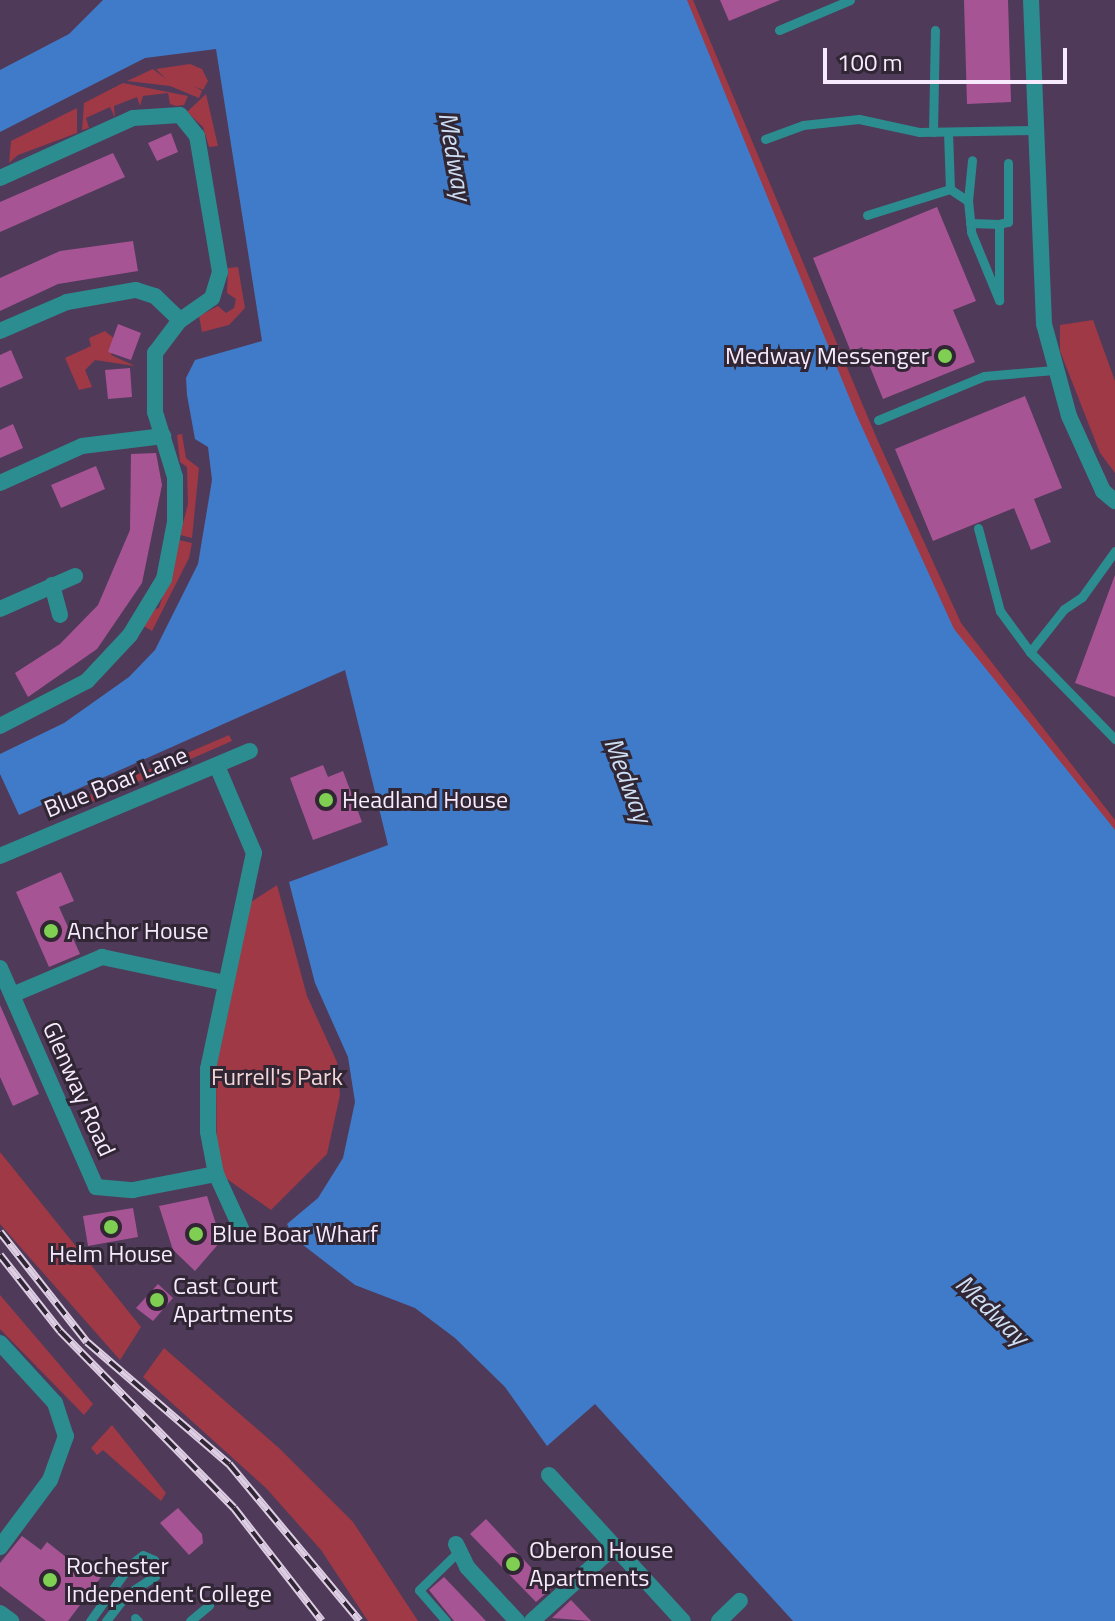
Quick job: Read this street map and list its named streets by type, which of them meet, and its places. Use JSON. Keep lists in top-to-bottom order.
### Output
{
  "streets": {
    "street": ["Blue Boar Lane", "Glenway Road"]
  },
  "water": ["Medway"],
  "parks": ["Furrell's Park"],
  "places": [
    "Medway Messenger",
    "Headland House",
    "Anchor House",
    "Helm House",
    "Blue Boar Wharf",
    "Cast Court Apartments",
    "Oberon House Apartments",
    "Rochester Independent College"
  ],
  "scale_bar": "100 m"
}
